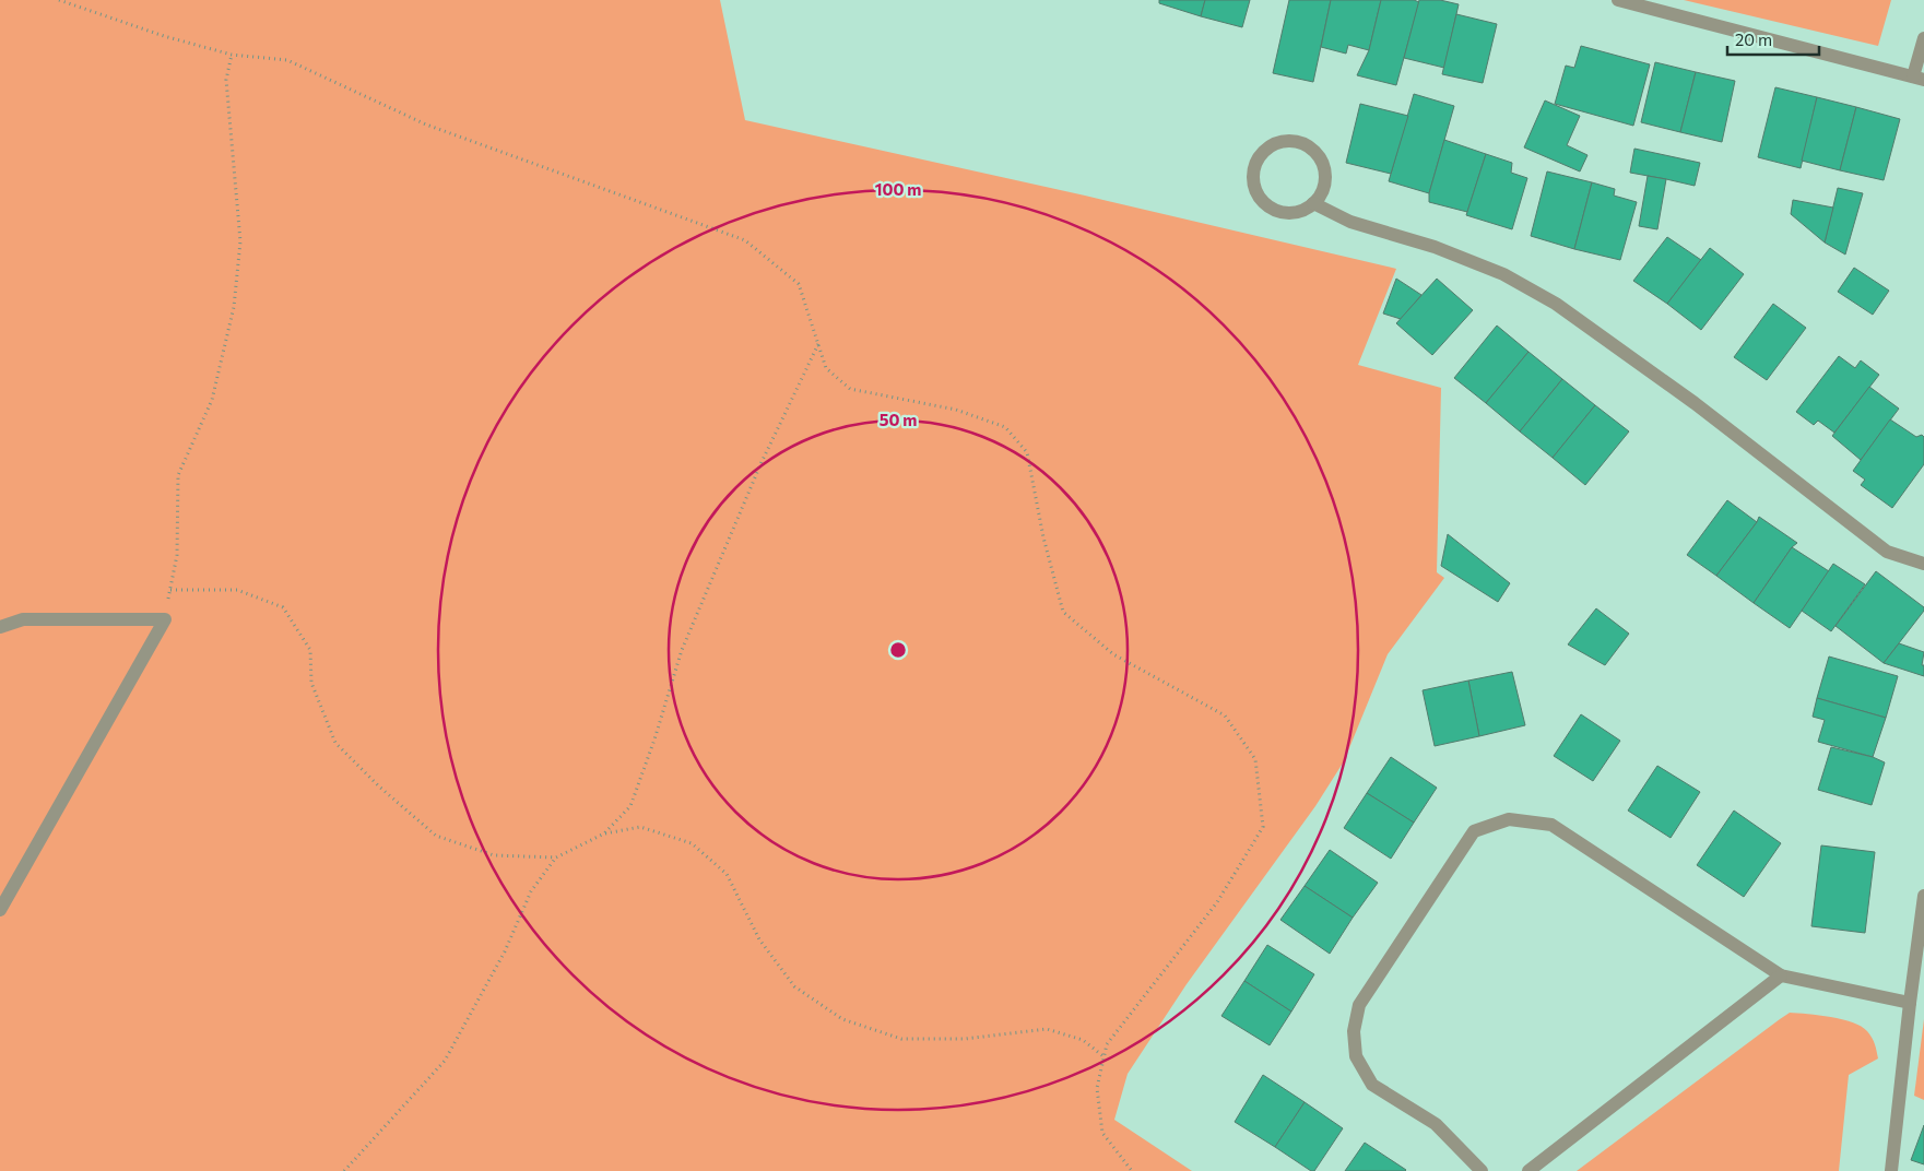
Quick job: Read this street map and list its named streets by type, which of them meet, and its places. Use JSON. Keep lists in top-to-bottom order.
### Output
{
  "scale_bar": "20 m",
  "rings": ["100 m", "50 m"]
}
